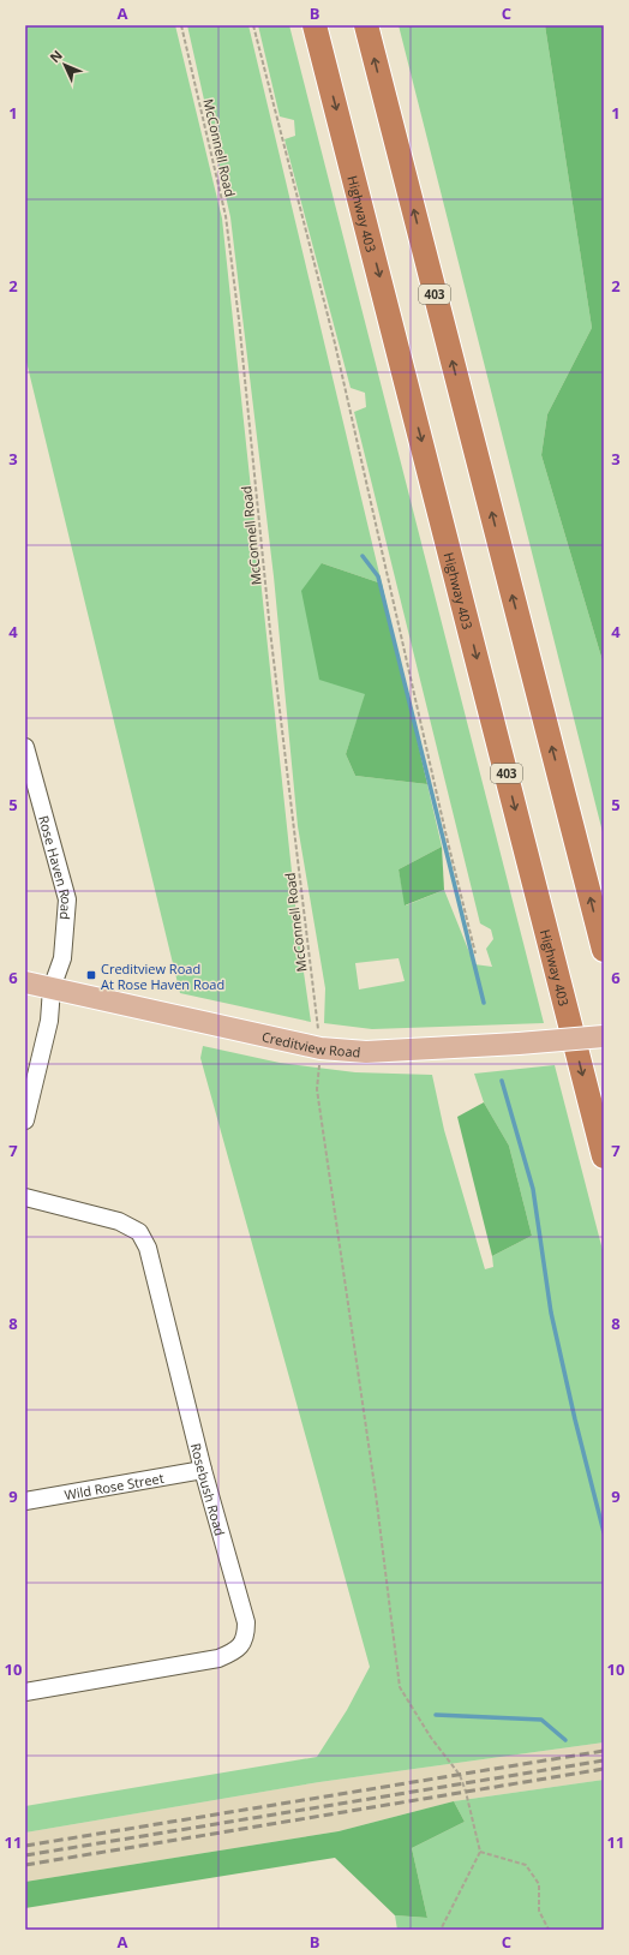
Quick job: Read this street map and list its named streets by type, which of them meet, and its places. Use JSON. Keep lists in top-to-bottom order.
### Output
{
  "streets": {
    "highway": ["Highway 403", "403"],
    "main road": ["Creditview Road"],
    "street": ["Rose Haven Road", "Wild Rose Street", "Rosebush Road"],
    "path": ["McConnell Road"]
  },
  "crossings": [
    ["McConnell Road", "Creditview Road"],
    ["Rose Haven Road", "Creditview Road"],
    ["Wild Rose Street", "Rosebush Road"]
  ],
  "places": {
    "transit": ["Creditview Road At Rose Haven Road"]
  },
  "north": "top left",
  "grid": {
    "columns": ["A", "B", "C"],
    "rows": [
      "1",
      "2",
      "3",
      "4",
      "5",
      "6",
      "7",
      "8",
      "9",
      "10",
      "11"
    ]
  }
}
